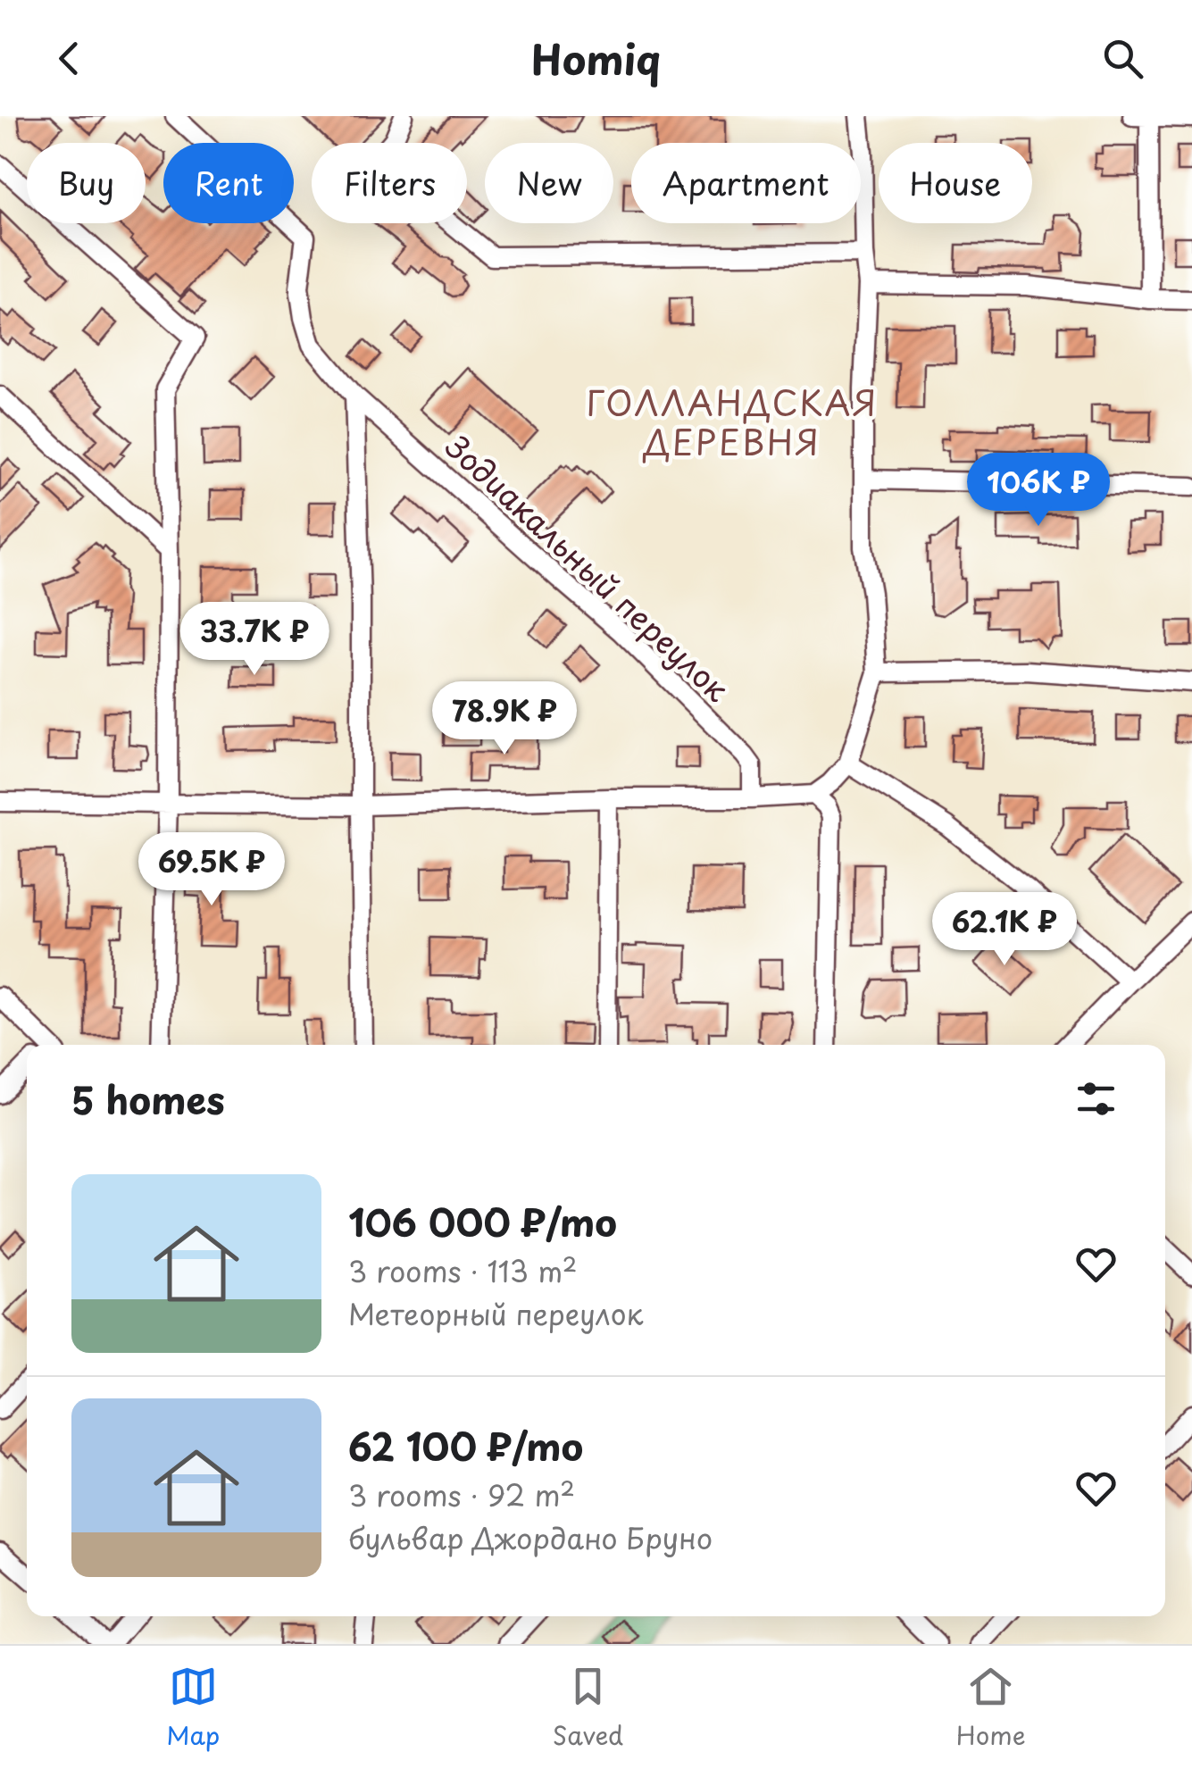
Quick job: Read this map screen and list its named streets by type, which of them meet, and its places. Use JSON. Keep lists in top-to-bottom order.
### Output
{
  "streets": {
    "street": ["Зодиакальный переулок"]
  },
  "districts": ["ГОЛЛАНДСКАЯ ДЕРЕВНЯ"],
  "page": {
    "header": "Homiq",
    "chip": [
      "Buy",
      "Rent",
      "Filters",
      "New",
      "Apartment",
      "House"
    ],
    "price": [
      "106K ₽",
      "33.7K ₽",
      "78.9K ₽",
      "69.5K ₽",
      "62.1K ₽"
    ],
    "heading": "5 homes",
    "list": [
      {
        "name": "106 000 ₽/mo",
        "note": "3 rooms · 113 m² · Метеорный переулок"
      },
      {
        "name": "62 100 ₽/mo",
        "note": "3 rooms · 92 m² · бульвар Джордано Бруно"
      }
    ],
    "tabs": ["Map", "Saved", "Home"]
  }
}
